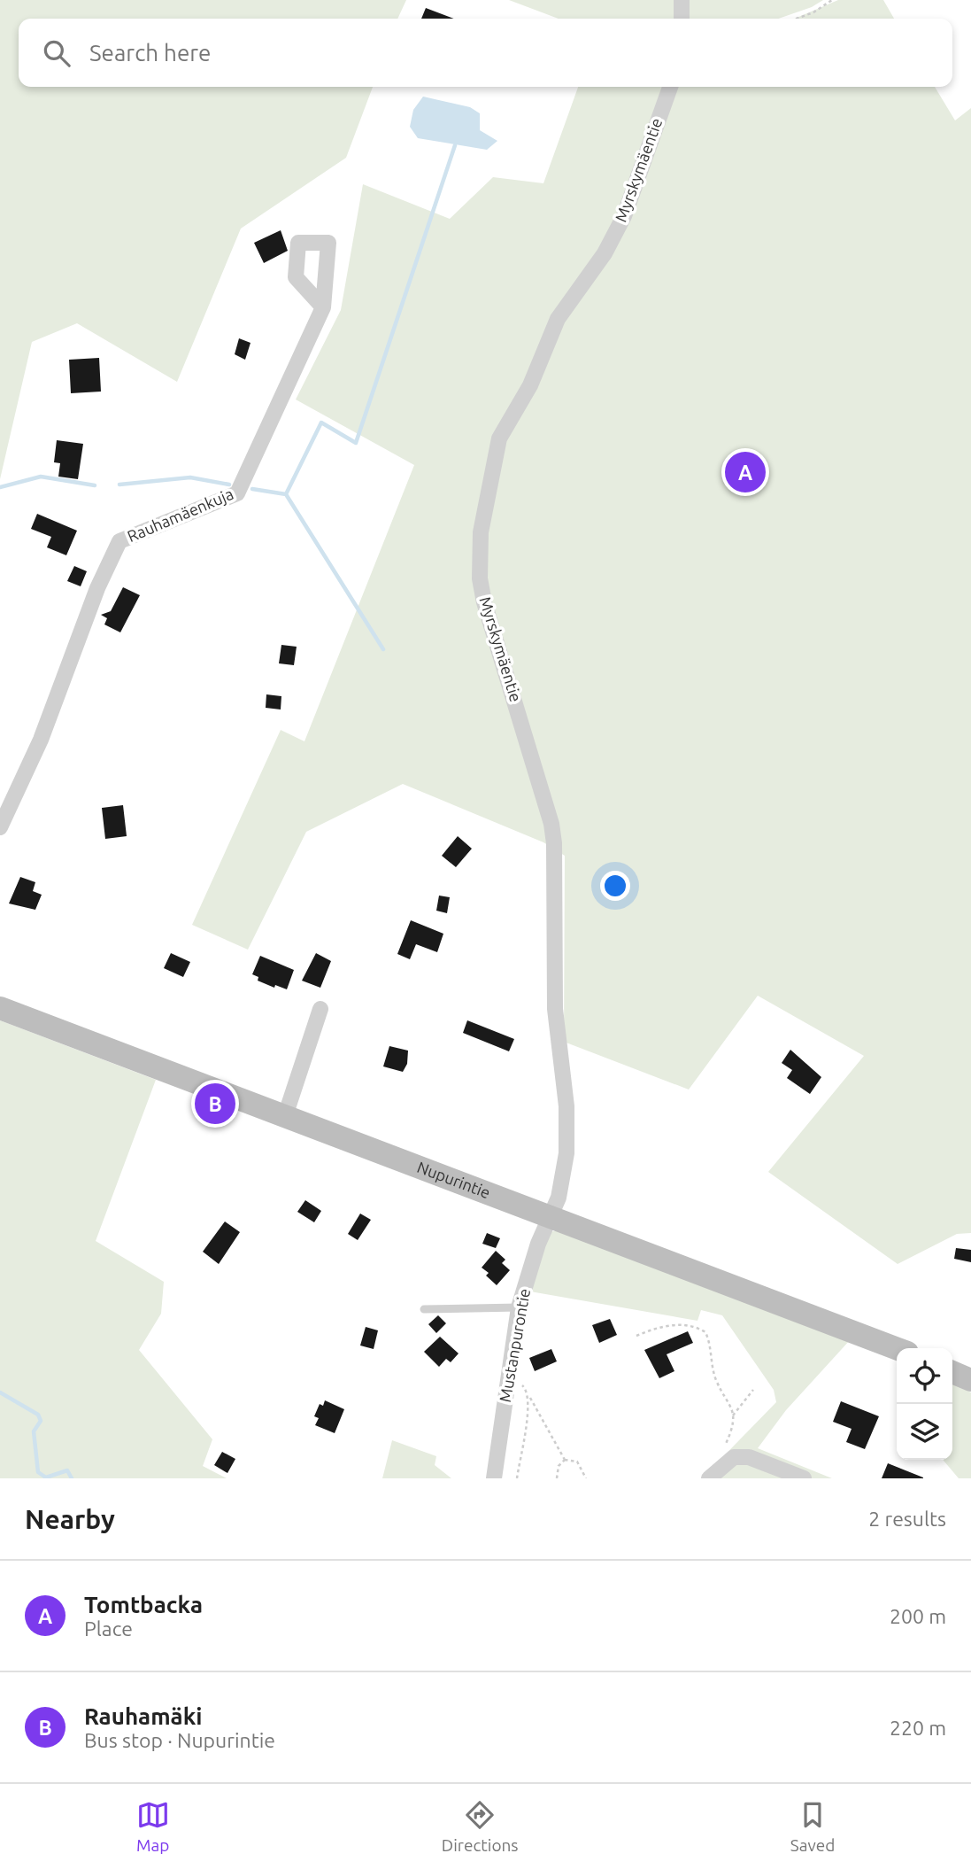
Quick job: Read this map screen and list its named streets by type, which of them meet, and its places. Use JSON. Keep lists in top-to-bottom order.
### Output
{
  "streets": {
    "main road": ["Nupurintie"],
    "street": ["Myrskymäentie", "Rauhamäenkuja", "Mustanpurontie"]
  },
  "crossings": [
    ["Myrskymäentie", "Nupurintie"],
    ["Myrskymäentie", "Mustanpurontie"],
    ["Nupurintie", "Mustanpurontie"]
  ],
  "page": {
    "search": "Search here",
    "pins": ["A", "B"],
    "heading": ["Nearby", "2 results"],
    "list": [
      {
        "mark": "A",
        "name": "Tomtbacka",
        "note": "Place",
        "value": "200 m"
      },
      {
        "mark": "B",
        "name": "Rauhamäki",
        "note": "Bus stop · Nupurintie",
        "value": "220 m"
      }
    ],
    "nav": ["Map", "Directions", "Saved"]
  }
}
